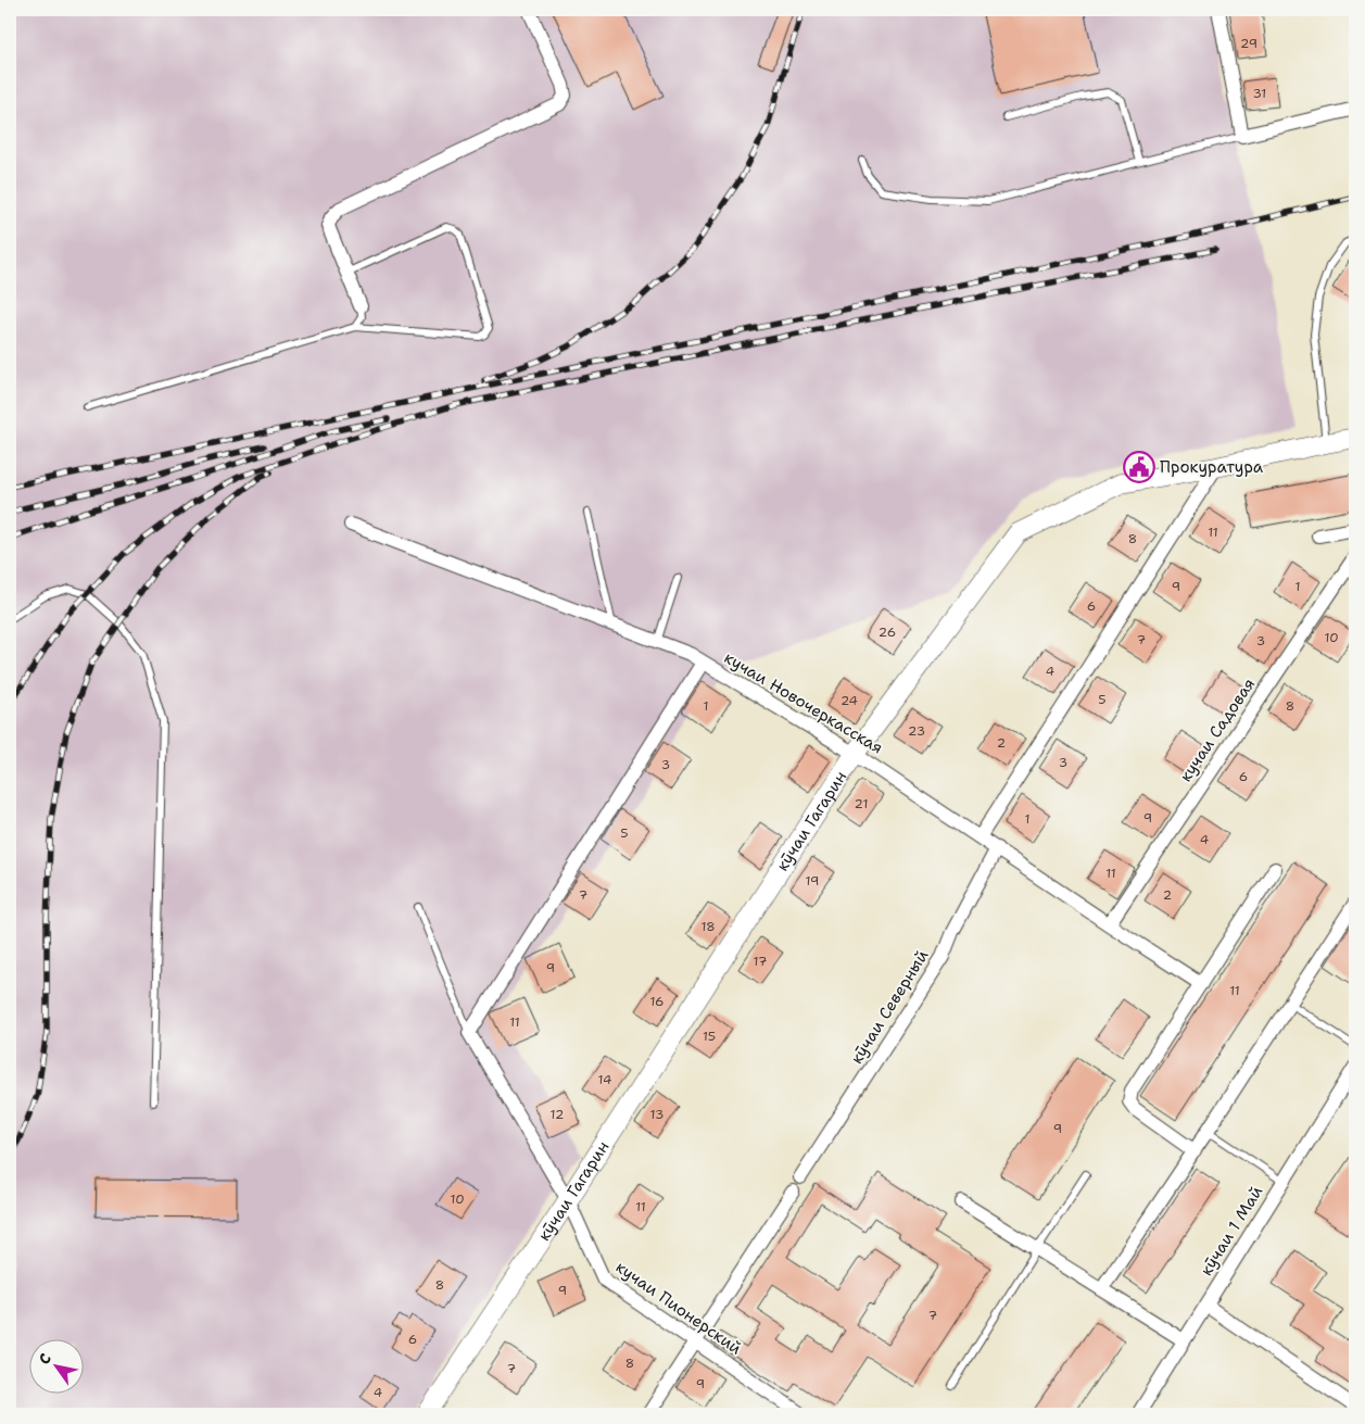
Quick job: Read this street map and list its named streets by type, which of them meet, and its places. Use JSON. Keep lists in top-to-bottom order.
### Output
{
  "streets": {
    "main road": ["кӯчаи Гагарин"],
    "street": [
      "кучаи Новочеркасская",
      "кучаи Садовая",
      "кӯчаи Северный",
      "кӯчаи 1 Май",
      "кучаи Пионерский"
    ]
  },
  "crossings": [
    ["кучаи Новочеркасская", "кучаи Садовая"],
    ["кучаи Новочеркасская", "кӯчаи Гагарин"],
    ["кучаи Новочеркасская", "кӯчаи Северный"],
    ["кӯчаи Гагарин", "кучаи Пионерский"]
  ],
  "places": {
    "public building": ["Прокуратура"]
  },
  "house_numbers": [
    "29",
    "31",
    "11",
    "8",
    "9",
    "1",
    "6",
    "26",
    "10",
    "7",
    "3",
    "4",
    "5",
    "24",
    "1",
    "8",
    "23",
    "2",
    "3",
    "3",
    "6",
    "21",
    "9",
    "1",
    "5",
    "4",
    "11",
    "19",
    "7",
    "2",
    "18",
    "17",
    "9",
    "11",
    "16",
    "11",
    "15",
    "14",
    "12",
    "13",
    "9",
    "10",
    "11",
    "8",
    "9",
    "7",
    "6",
    "8",
    "7",
    "9",
    "4"
  ],
  "north": "top left"
}
